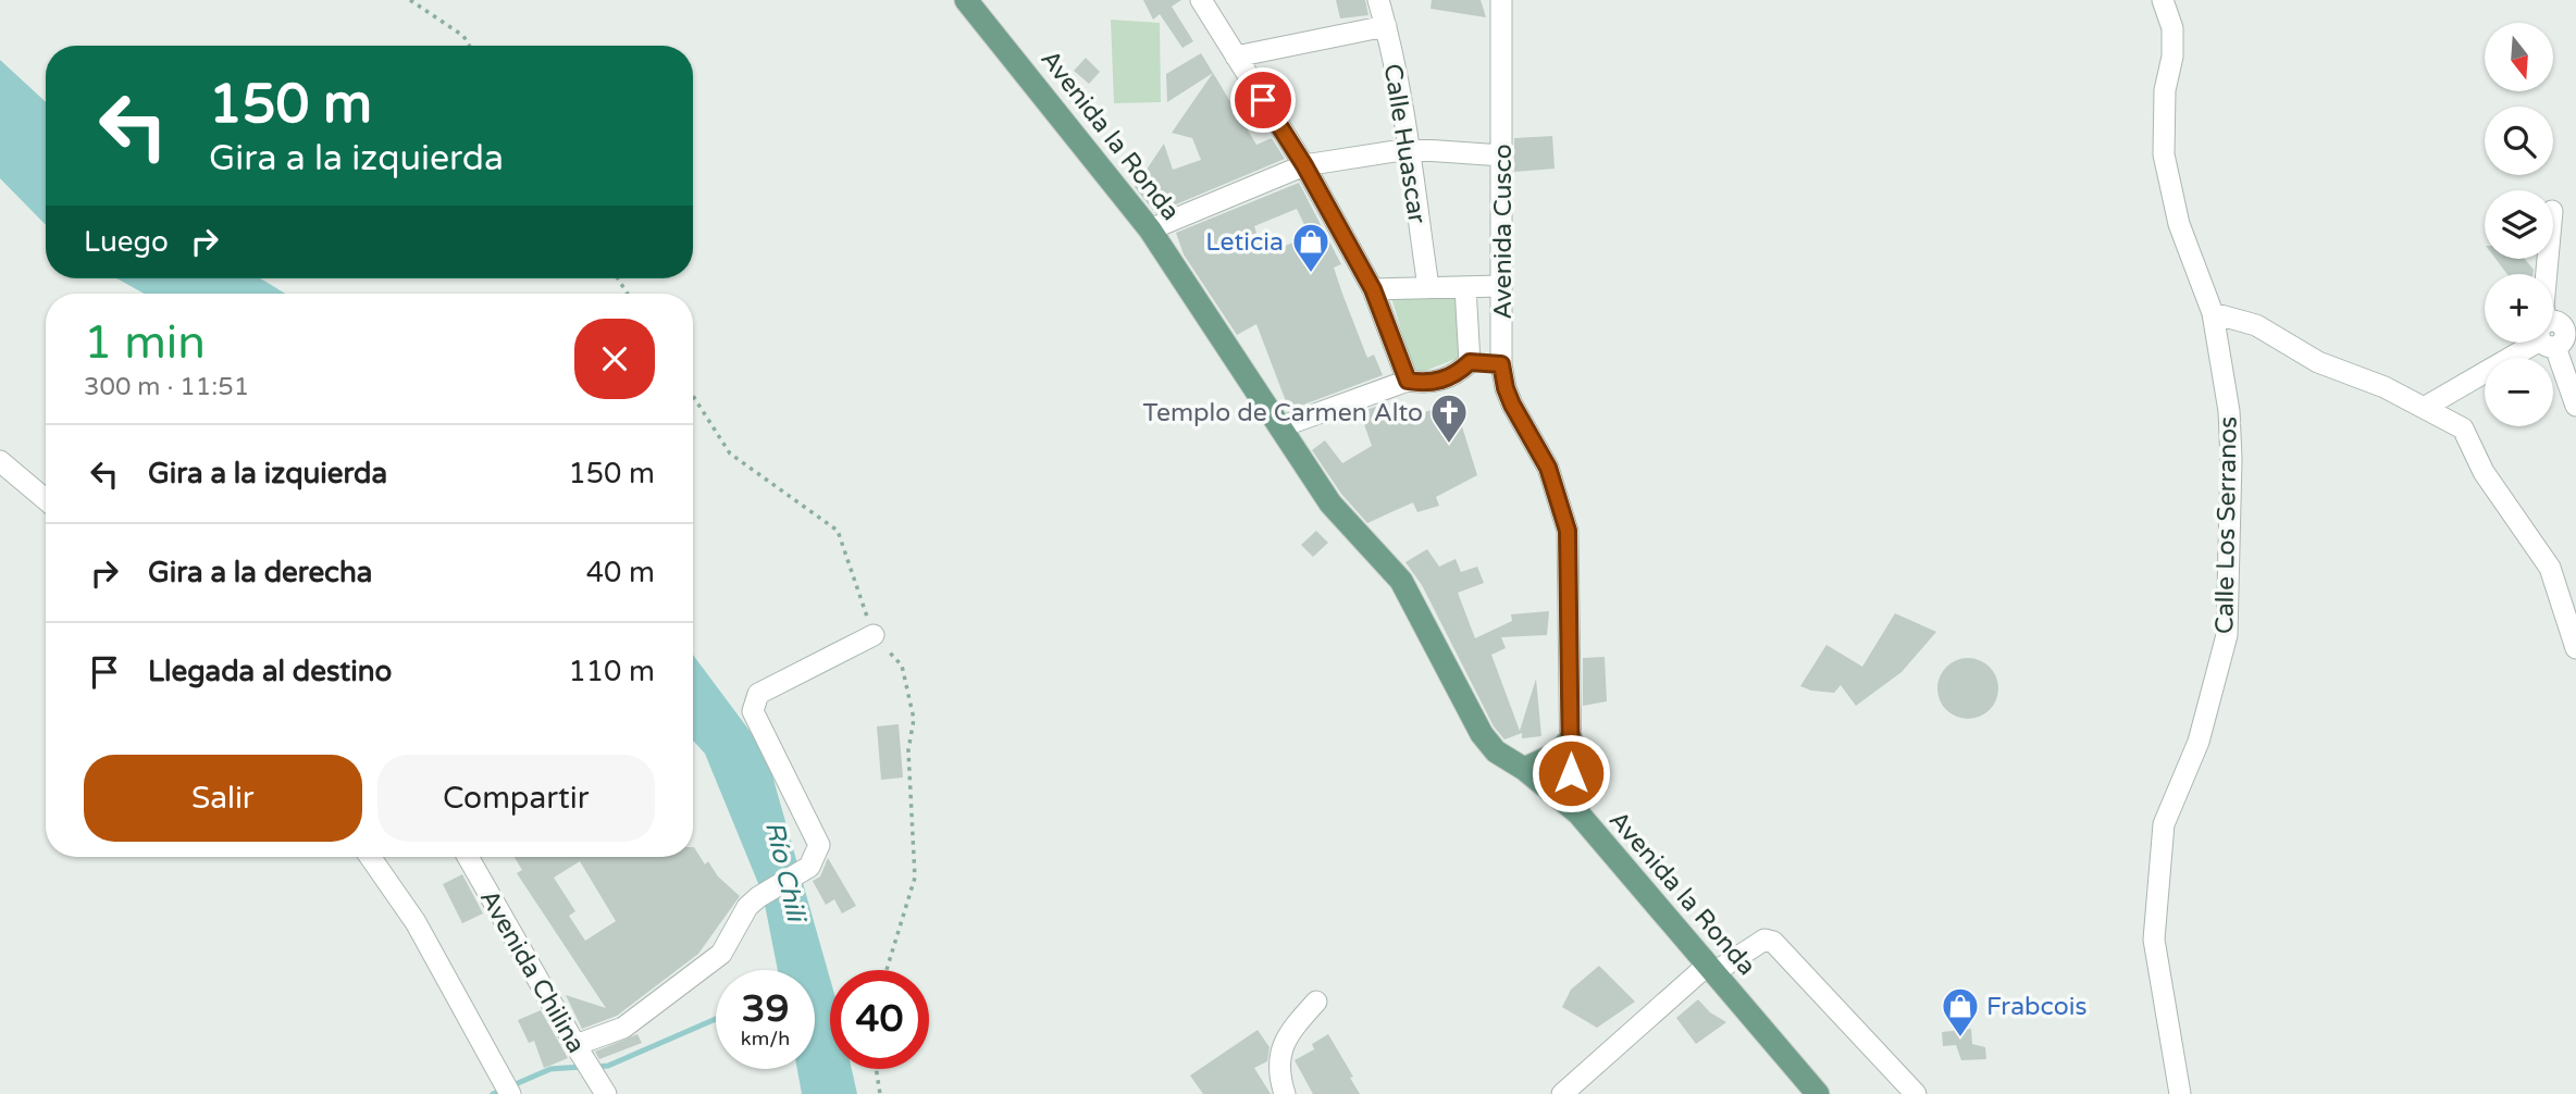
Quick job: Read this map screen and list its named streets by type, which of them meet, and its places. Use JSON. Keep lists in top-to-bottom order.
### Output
{
  "streets": {
    "main road": ["Avenida la Ronda"],
    "street": [
      "Calle Huascar",
      "Avenida Cusco",
      "Calle Los Serranos",
      "Avenida Chilina"
    ]
  },
  "crossings": [
    ["Avenida la Ronda", "Avenida Cusco"]
  ],
  "water": ["Río Chili"],
  "places": {
    "shop": ["Leticia", "Frabcois"],
    "church": ["Templo de Carmen Alto"]
  },
  "north": "bottom",
  "page": {
    "map_buttons": ["+", "−"],
    "turn": ["150 m", "Gira a la izquierda"],
    "then": "Luego",
    "heading": ["1 min", "300 m · 11:51"],
    "list": [
      {
        "name": "Gira a la izquierda",
        "value": "150 m"
      },
      {
        "name": "Gira a la derecha",
        "value": "40 m"
      },
      {
        "name": "Llegada al destino",
        "value": "110 m"
      }
    ],
    "buttons": ["Salir", "Compartir"],
    "speed": "39 km/h",
    "limit": "40"
  }
}
